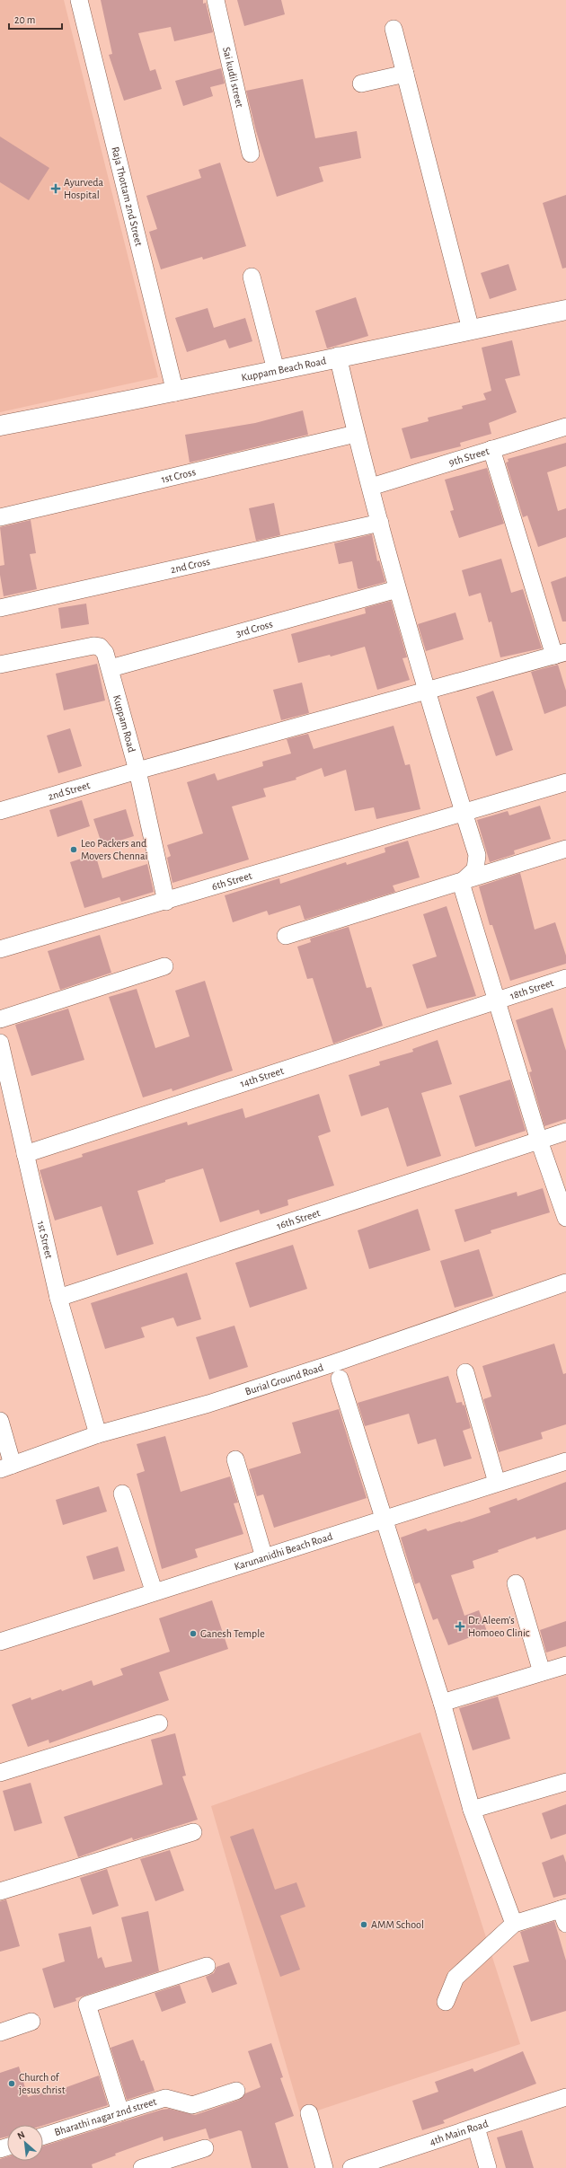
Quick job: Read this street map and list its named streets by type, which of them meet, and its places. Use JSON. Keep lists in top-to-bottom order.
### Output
{
  "streets": {
    "street": [
      "Sai kudil street",
      "Raja Thottam 2nd Street",
      "Kuppam Beach Road",
      "9th Street",
      "1st Cross",
      "2nd Cross",
      "3rd Cross",
      "Kuppam Road",
      "2nd Street",
      "6th Street",
      "18th Street",
      "14th Street",
      "16th Street",
      "1st Street",
      "Burial Ground Road",
      "Karunanidhi Beach Road",
      "Bharathi nagar 2nd street",
      "4th Main Road"
    ]
  },
  "crossings": [
    ["Raja Thottam 2nd Street", "Kuppam Beach Road"],
    ["3rd Cross", "Kuppam Road"],
    ["Kuppam Road", "2nd Street"],
    ["Kuppam Road", "6th Street"],
    ["18th Street", "14th Street"],
    ["14th Street", "1st Street"],
    ["16th Street", "1st Street"],
    ["1st Street", "Burial Ground Road"]
  ],
  "places": {
    "health": ["Ayurveda Hospital", "Dr. Aleem's Homoeo Clinic"],
    "other": [
      "Leo Packers and Movers Chennai",
      "Ganesh Temple",
      "AMM School",
      "Church of jesus christ"
    ]
  },
  "scale_bar": "20 m",
  "north": "top left"
}
